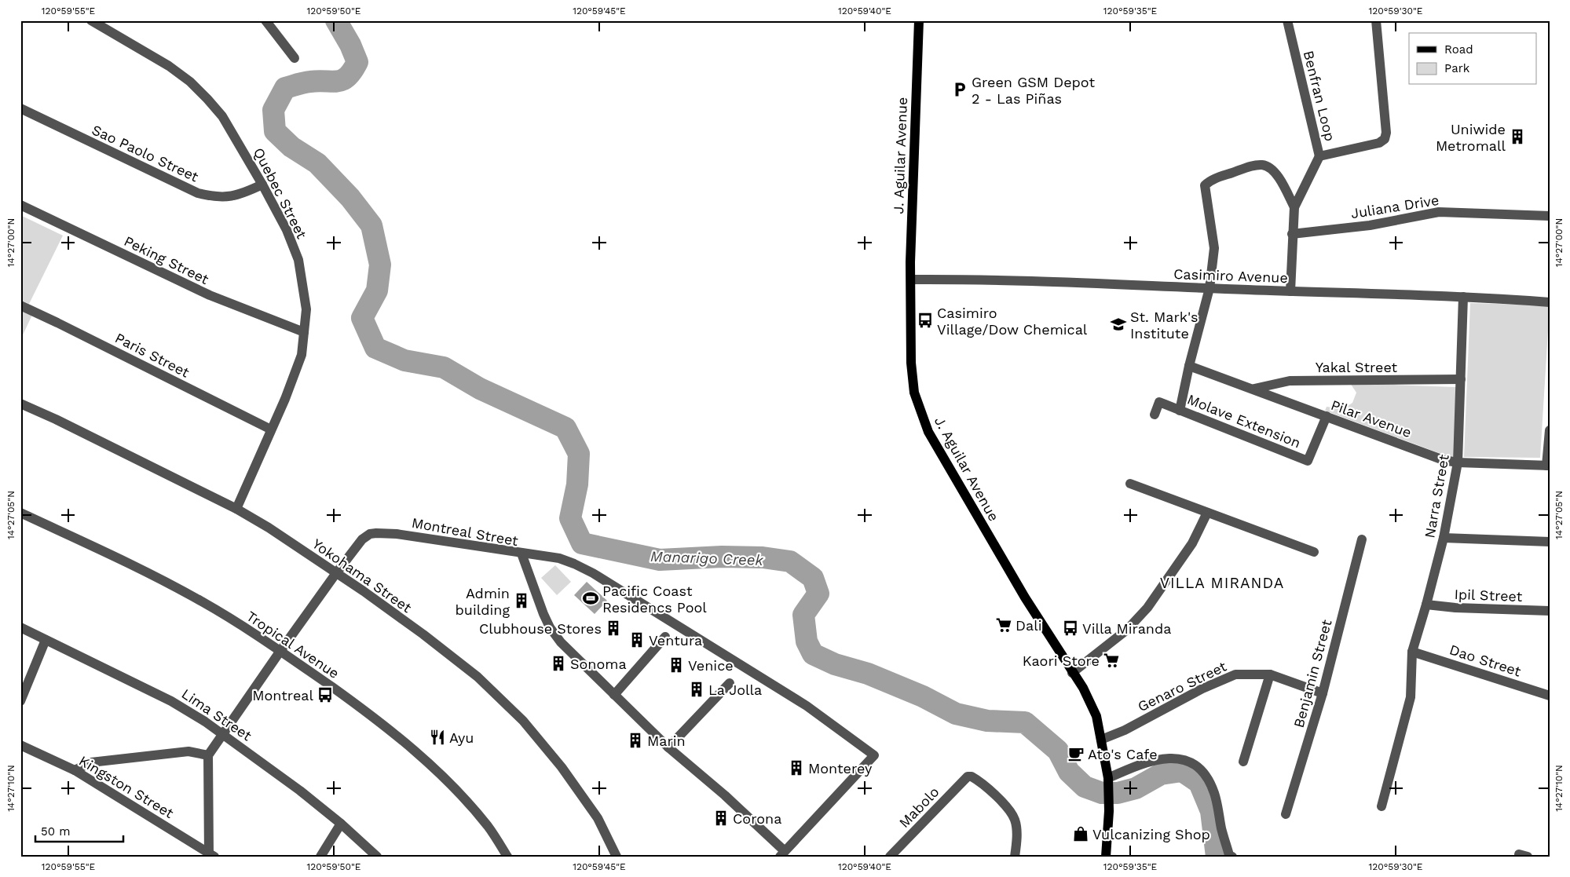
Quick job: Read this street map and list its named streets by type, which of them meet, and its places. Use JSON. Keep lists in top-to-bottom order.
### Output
{
  "streets": {
    "main road": ["J. Aguilar Avenue"],
    "street": [
      "Benfran Loop",
      "Sao Paolo Street",
      "Quebec Street",
      "Juliana Drive",
      "Peking Street",
      "Casimiro Avenue",
      "Paris Street",
      "Yakal Street",
      "Pilar Avenue",
      "Molave Extension",
      "Narra Street",
      "Montreal Street",
      "Yokohama Street",
      "Ipil Street",
      "Tropical Avenue",
      "Dao Street",
      "Benjamin Street",
      "Genaro Street",
      "Lima Street",
      "Kingston Street",
      "Mabolo"
    ]
  },
  "crossings": [
    ["Sao Paolo Street", "Quebec Street"],
    ["J. Aguilar Avenue", "Casimiro Avenue"],
    ["J. Aguilar Avenue", "Genaro Street"],
    ["Quebec Street", "Peking Street"],
    ["Quebec Street", "Paris Street"],
    ["Quebec Street", "Yokohama Street"],
    ["Casimiro Avenue", "Narra Street"],
    ["Yakal Street", "Pilar Avenue"],
    ["Yakal Street", "Narra Street"],
    ["Pilar Avenue", "Molave Extension"],
    ["Pilar Avenue", "Narra Street"],
    ["Narra Street", "Ipil Street"],
    ["Narra Street", "Dao Street"],
    ["Montreal Street", "Yokohama Street"],
    ["Montreal Street", "Tropical Avenue"],
    ["Montreal Street", "Lima Street"],
    ["Benjamin Street", "Genaro Street"]
  ],
  "districts": ["VILLA MIRANDA"],
  "water": ["Manarigo Creek"],
  "places": {
    "parking": ["Green GSM Depot 2 - Las Piñas"],
    "building": [
      "Uniwide Metromall",
      "Admin building",
      "Clubhouse Stores",
      "Ventura",
      "Sonoma",
      "Venice",
      "La Jolla",
      "Marin",
      "Monterey",
      "Corona"
    ],
    "bus stop": ["Casimiro Village/Dow Chemical", "Villa Miranda", "Montreal"],
    "school or university": ["St. Mark's Institute"],
    "sports": ["Pacific Coast Residencs Pool"],
    "supermarket": ["Dali", "Kaori Store"],
    "restaurant": ["Ayu"],
    "cafe": ["Ato's Cafe"],
    "shop": ["Vulcanizing Shop"]
  },
  "legend": ["Road", "Park"],
  "scale_bar": "50 m",
  "coordinates": [
    "120°59'55\"E",
    "120°59'50\"E",
    "120°59'45\"E",
    "120°59'40\"E",
    "120°59'35\"E",
    "120°59'30\"E",
    "14°27'00\"N",
    "14°27'05\"N",
    "14°27'10\"N"
  ]
}
